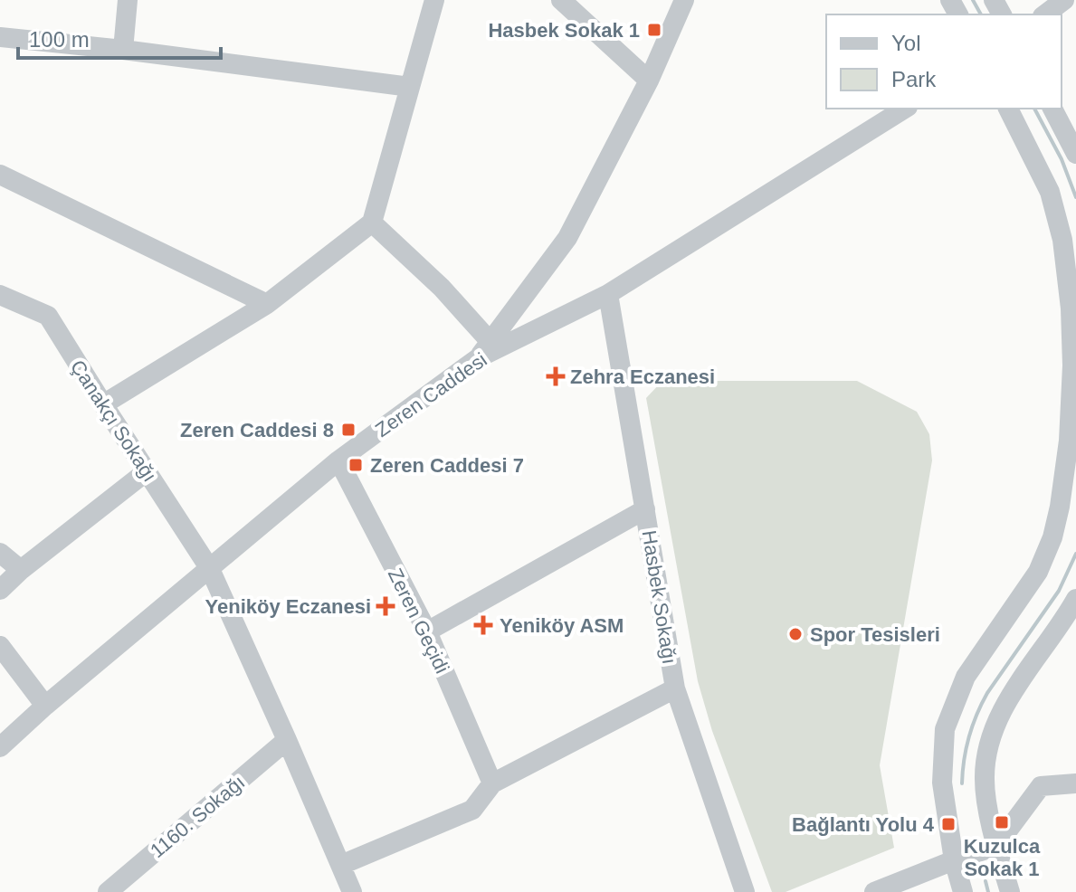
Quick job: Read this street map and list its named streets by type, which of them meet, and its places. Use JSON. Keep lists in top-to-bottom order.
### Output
{
  "streets": {
    "street": [
      "Zeren Caddesi",
      "Çanakçı Sokağı",
      "Hasbek Sokağı",
      "Zeren Geçidi",
      "1160. Sokağı"
    ]
  },
  "crossings": [
    ["Zeren Caddesi", "Çanakçı Sokağı"],
    ["Zeren Caddesi", "Hasbek Sokağı"],
    ["Zeren Caddesi", "Zeren Geçidi"],
    ["Çanakçı Sokağı", "1160. Sokağı"]
  ],
  "places": {
    "transit": [
      "Hasbek Sokak 1",
      "Zeren Caddesi 8",
      "Zeren Caddesi 7",
      "Kuzulca Sokak 1",
      "Bağlantı Yolu 4"
    ],
    "health": ["Zehra Eczanesi", "Yeniköy Eczanesi", "Yeniköy ASM"],
    "other": ["Spor Tesisleri"]
  },
  "legend": ["Yol", "Park"],
  "scale_bar": "100 m"
}
